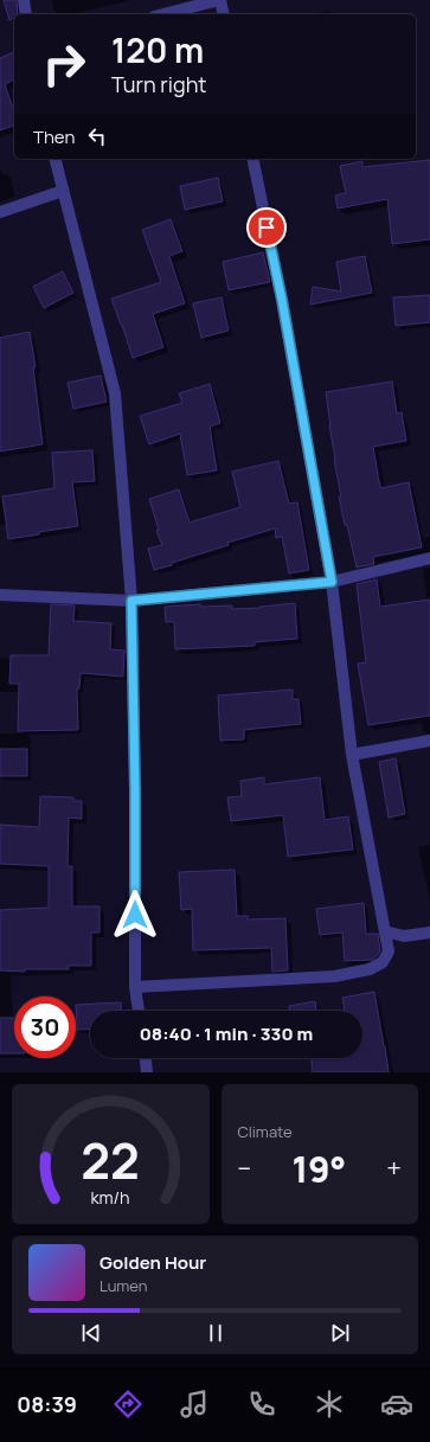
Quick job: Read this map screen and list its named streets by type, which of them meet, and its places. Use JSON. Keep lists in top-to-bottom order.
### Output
{
  "page": {
    "turn": ["120 m", "Turn right"],
    "then": "Then",
    "limit": "30",
    "trip": "08:40 · 1 min · 330 m",
    "tile": "Climate",
    "heat": ["−", "19°", "+"],
    "song": ["Golden Hour", "Lumen"],
    "tabs": "08:39",
    "gauge": ["22", "km/h"]
  }
}
